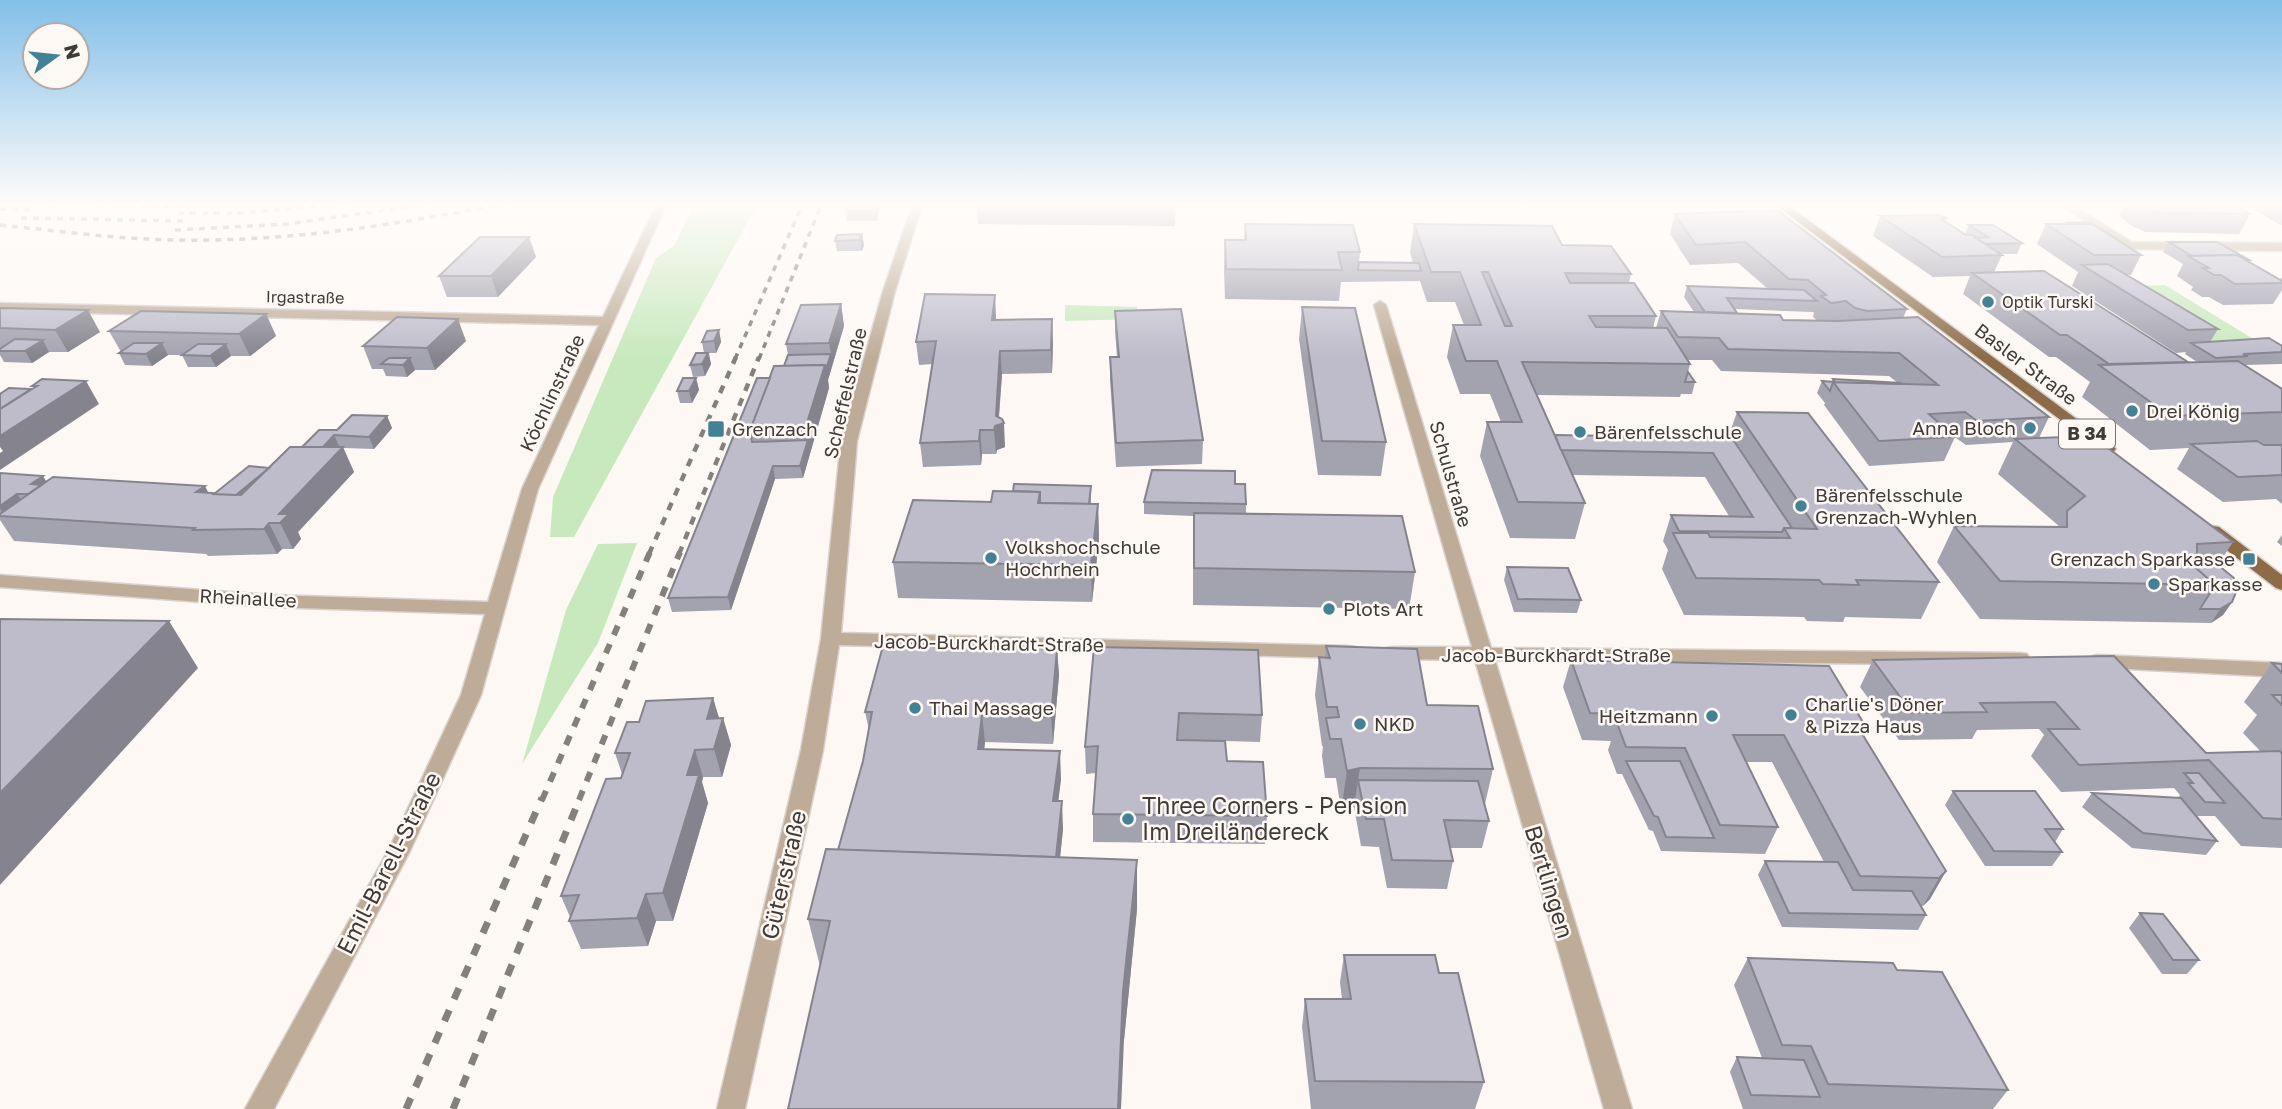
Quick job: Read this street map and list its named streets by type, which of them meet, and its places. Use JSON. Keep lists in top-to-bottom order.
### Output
{
  "streets": {
    "main road": ["Basler Straße", "B 34"],
    "street": [
      "Irgastraße",
      "Köchlinstraße",
      "Scheffelstraße",
      "Schulstraße",
      "Rheinallee",
      "Jacob-Burckhardt-Straße",
      "Emil-Barell-Straße",
      "Güterstraße",
      "Bertlingen"
    ]
  },
  "crossings": [
    ["Irgastraße", "Köchlinstraße"],
    ["Köchlinstraße", "Rheinallee"],
    ["Köchlinstraße", "Emil-Barell-Straße"],
    ["Scheffelstraße", "Jacob-Burckhardt-Straße"],
    ["Scheffelstraße", "Güterstraße"],
    ["Schulstraße", "Jacob-Burckhardt-Straße"],
    ["Schulstraße", "Bertlingen"],
    ["Rheinallee", "Emil-Barell-Straße"],
    ["Jacob-Burckhardt-Straße", "Güterstraße"],
    ["Jacob-Burckhardt-Straße", "Bertlingen"]
  ],
  "places": {
    "other": [
      "Optik Turski",
      "Drei König",
      "Anna Bloch",
      "Bärenfelsschule",
      "Bärenfelsschule Grenzach-Wyhlen",
      "Volkshochschule Hochrhein",
      "Sparkasse",
      "Plots Art",
      "Thai Massage",
      "Charlie's Döner & Pizza Haus",
      "Heitzmann",
      "NKD",
      "Three Corners - Pension Im Dreiländereck"
    ],
    "transit": ["Grenzach", "Grenzach Sparkasse"]
  },
  "north": "right"
}
